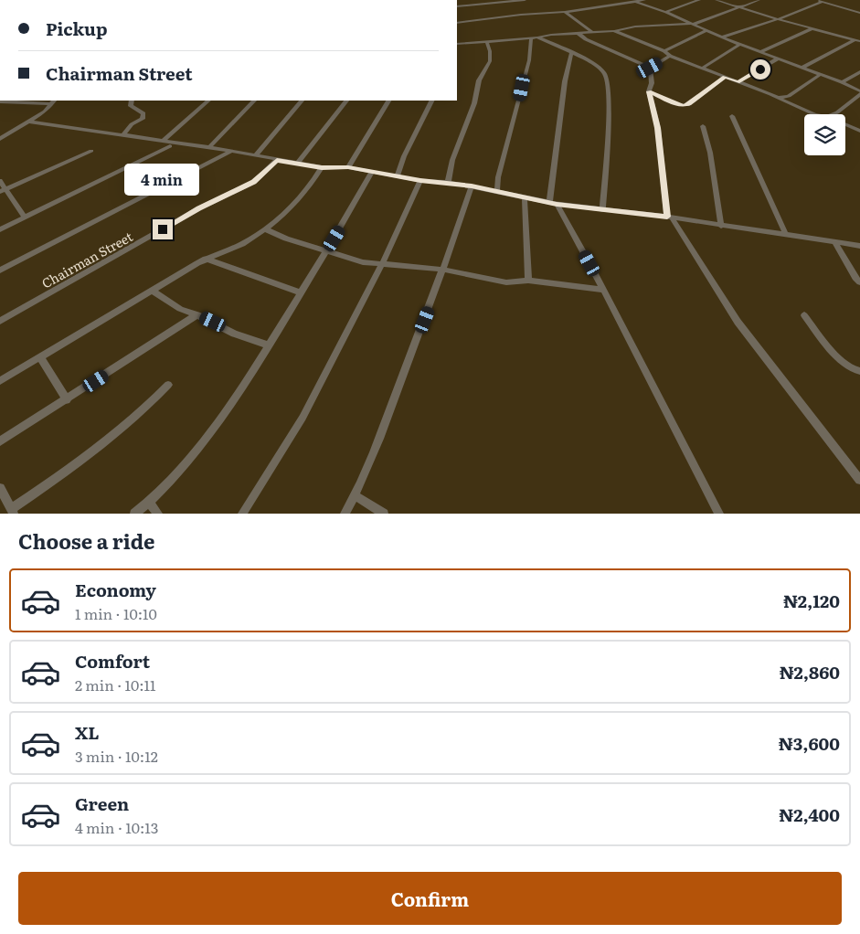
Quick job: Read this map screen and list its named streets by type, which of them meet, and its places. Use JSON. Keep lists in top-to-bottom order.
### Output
{
  "streets": {
    "street": ["Chairman Street"]
  },
  "page": {
    "banner": ["Pickup", "Chairman Street"],
    "bubble": "4 min",
    "heading": "Choose a ride",
    "list": [
      {
        "name": "Economy",
        "note": "1 min · 10:10",
        "value": "₦2,120"
      },
      {
        "name": "Comfort",
        "note": "2 min · 10:11",
        "value": "₦2,860"
      },
      {
        "name": "XL",
        "note": "3 min · 10:12",
        "value": "₦3,600"
      },
      {
        "name": "Green",
        "note": "4 min · 10:13",
        "value": "₦2,400"
      }
    ],
    "buttons": "Confirm"
  }
}
